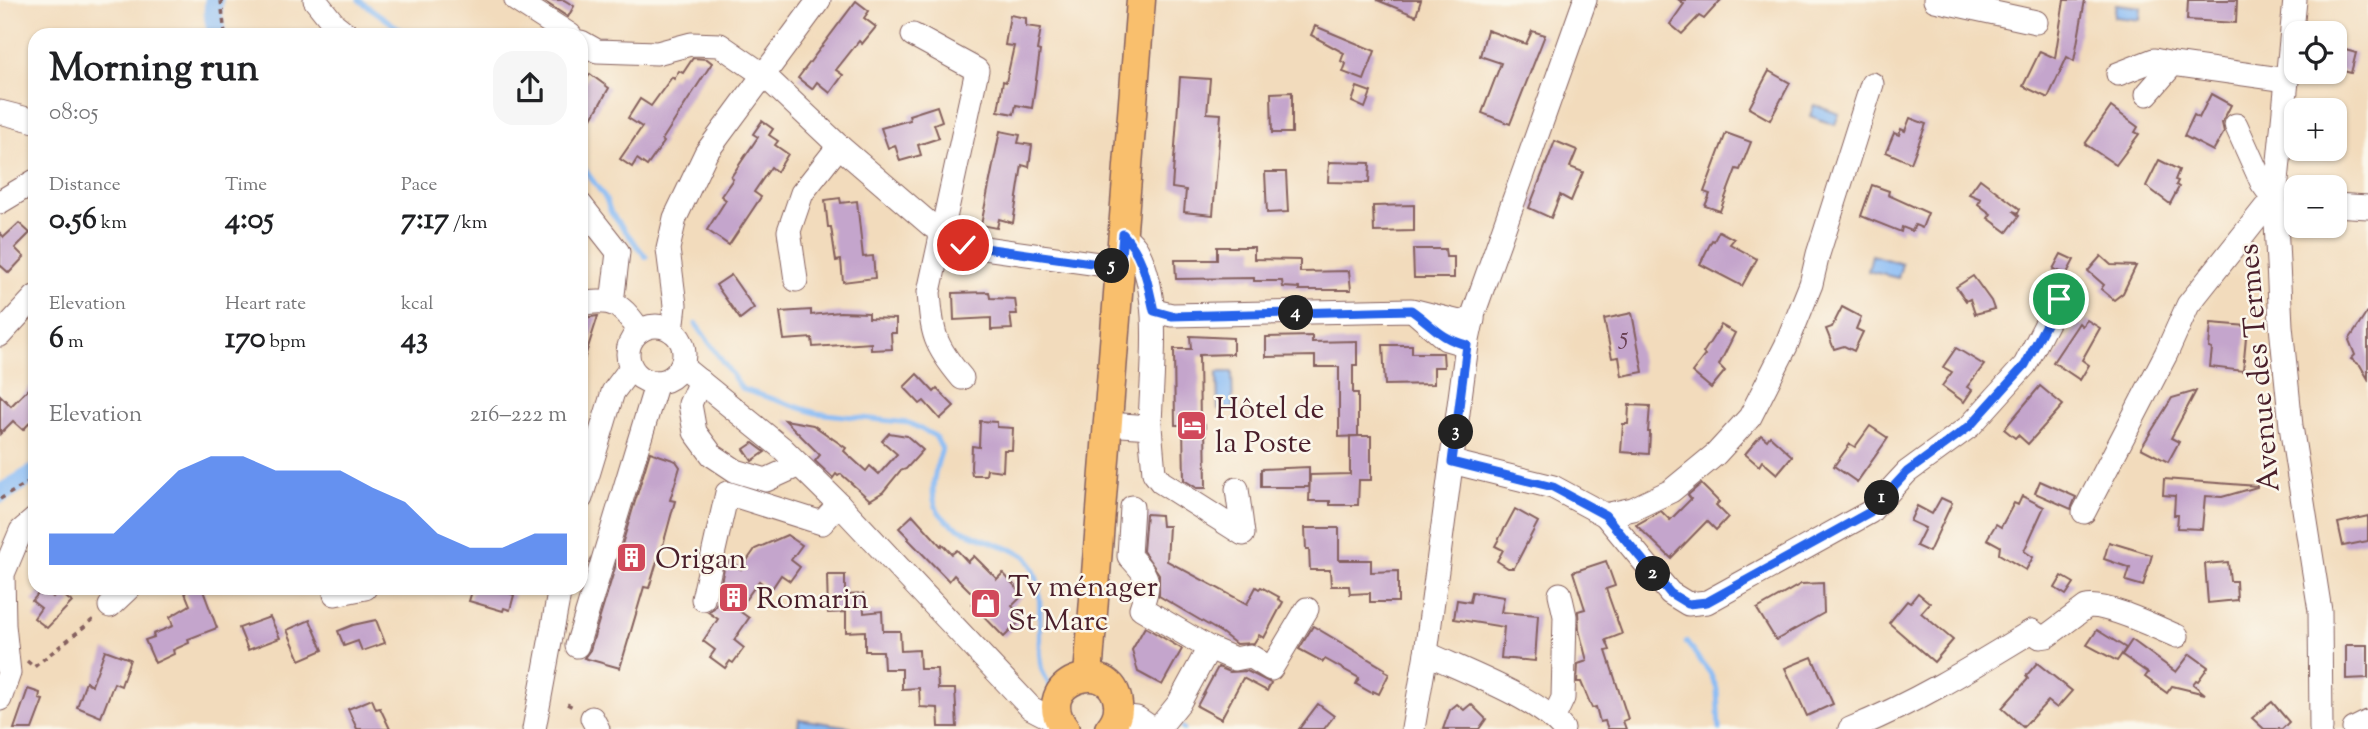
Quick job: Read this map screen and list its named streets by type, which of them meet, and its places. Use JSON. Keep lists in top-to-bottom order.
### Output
{
  "streets": {
    "street": ["Avenue des Termes"]
  },
  "places": {
    "hotel": ["Hôtel de la Poste"],
    "building": ["Origan", "Romarin"],
    "shop": ["Tv ménager St Marc"]
  },
  "house_numbers": ["5"],
  "page": {
    "map_buttons": ["+", "−"],
    "heading": ["Morning run", "08:05"],
    "stats": [
      ["Distance", "0.56 km"],
      ["Time", "4:05"],
      ["Pace", "7:17 /km"],
      ["Elevation", "6 m"],
      ["Heart rate", "170 bpm"],
      ["kcal", "43"]
    ],
    "pins": [
      "5",
      "4",
      "3",
      "1",
      "2"
    ],
    "chart": ["Elevation", "216–222 m"]
  }
}
